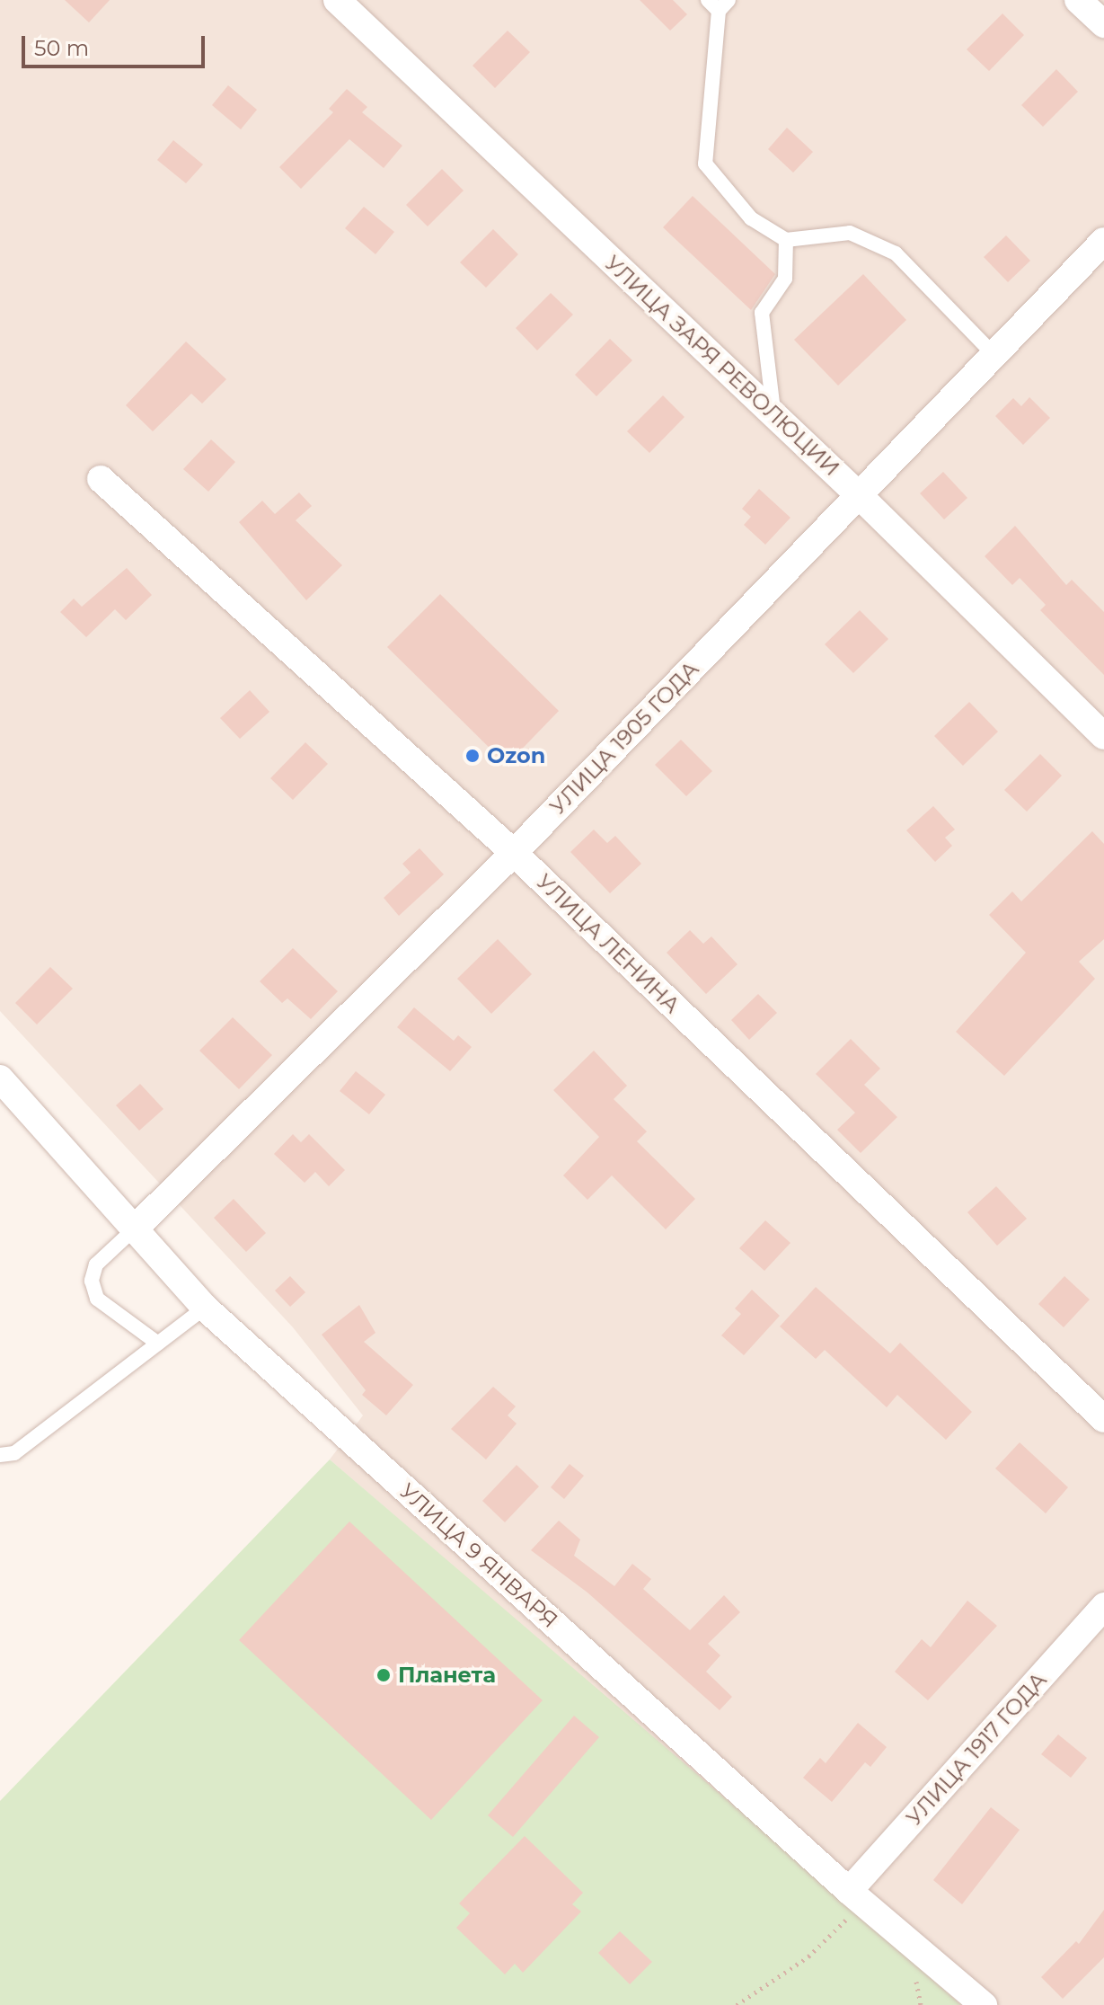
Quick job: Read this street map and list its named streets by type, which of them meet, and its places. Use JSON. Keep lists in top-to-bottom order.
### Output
{
  "streets": {
    "street": [
      "УЛИЦА ЗАРЯ РЕВОЛЮЦИИ",
      "УЛИЦА 1905 ГОДА",
      "УЛИЦА ЛЕНИНА",
      "УЛИЦА 9 ЯНВАРЯ",
      "УЛИЦА 1917 ГОДА"
    ]
  },
  "crossings": [
    ["УЛИЦА ЗАРЯ РЕВОЛЮЦИИ", "УЛИЦА 1905 ГОДА"],
    ["УЛИЦА 1905 ГОДА", "УЛИЦА ЛЕНИНА"],
    ["УЛИЦА 1905 ГОДА", "УЛИЦА 9 ЯНВАРЯ"],
    ["УЛИЦА 9 ЯНВАРЯ", "УЛИЦА 1917 ГОДА"]
  ],
  "places": ["Ozon", "Планета"],
  "scale_bar": "50 m"
}
